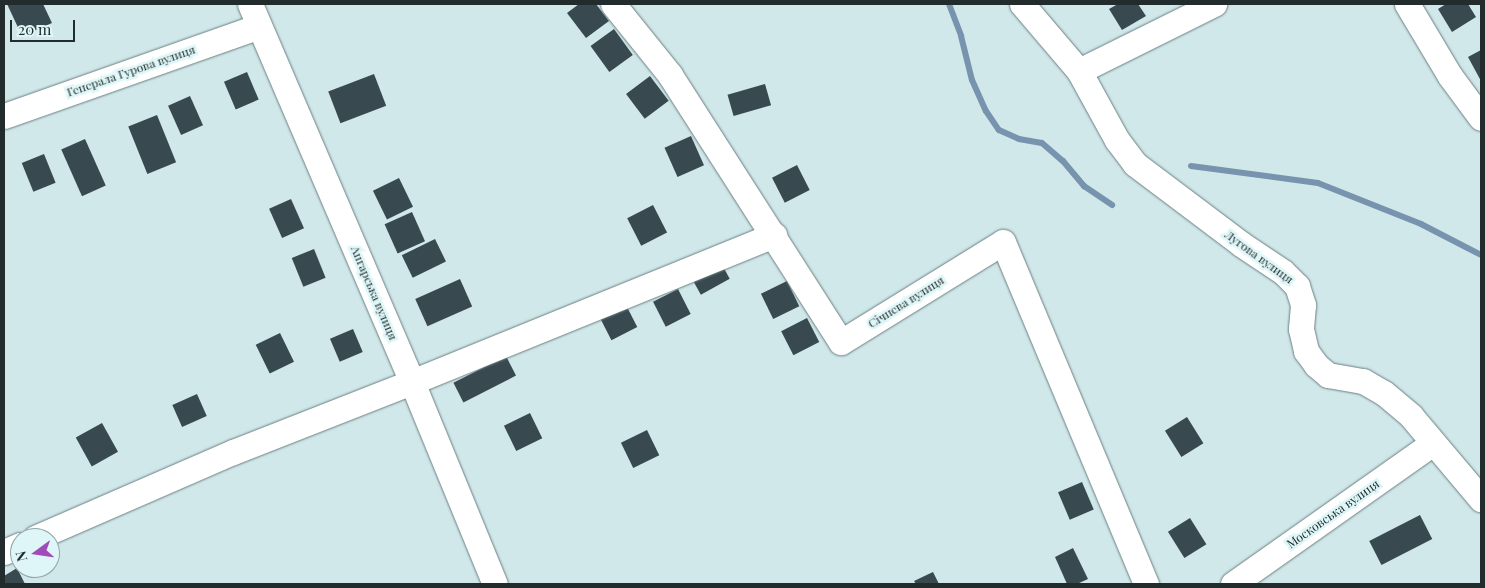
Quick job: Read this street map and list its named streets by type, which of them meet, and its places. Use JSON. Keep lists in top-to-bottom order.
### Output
{
  "streets": {
    "street": [
      "Генерала Гурова вулиця",
      "Лугова вулиця",
      "Ангарська вулиця",
      "Січнева вулиця",
      "Московська вулиця"
    ]
  },
  "crossings": [
    ["Генерала Гурова вулиця", "Ангарська вулиця"],
    ["Лугова вулиця", "Московська вулиця"]
  ],
  "scale_bar": "20 m",
  "north": "left"
}
